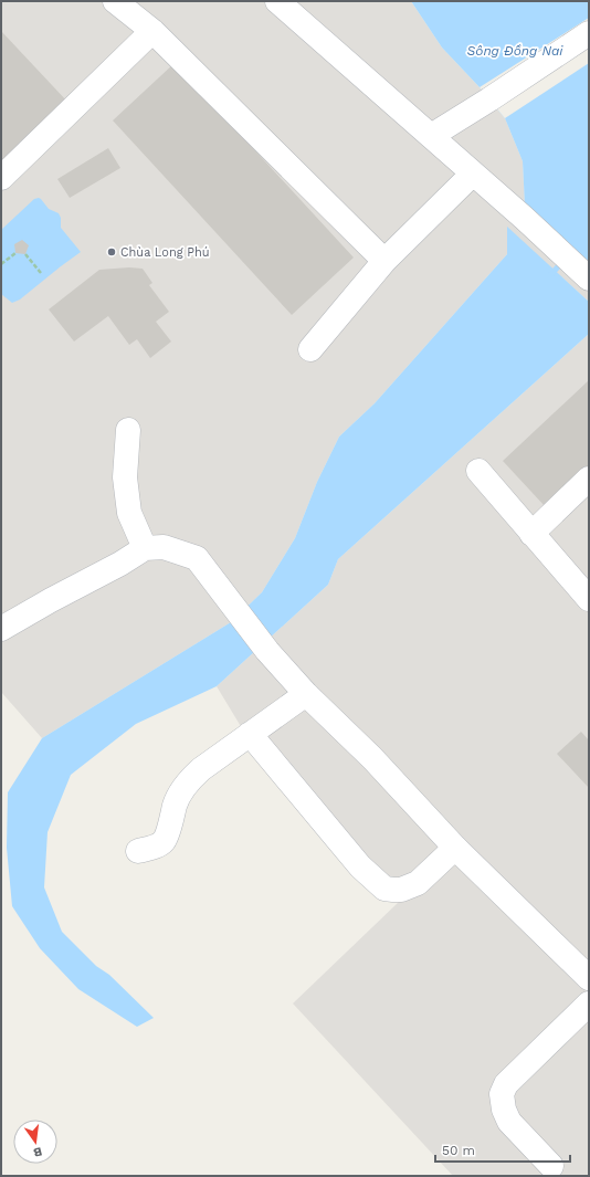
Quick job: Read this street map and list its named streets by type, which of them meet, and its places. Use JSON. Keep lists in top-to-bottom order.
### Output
{
  "water": ["Sông Đồng Nai"],
  "places": ["Chùa Long Phú"],
  "scale_bar": "50 m",
  "north": "bottom"
}
